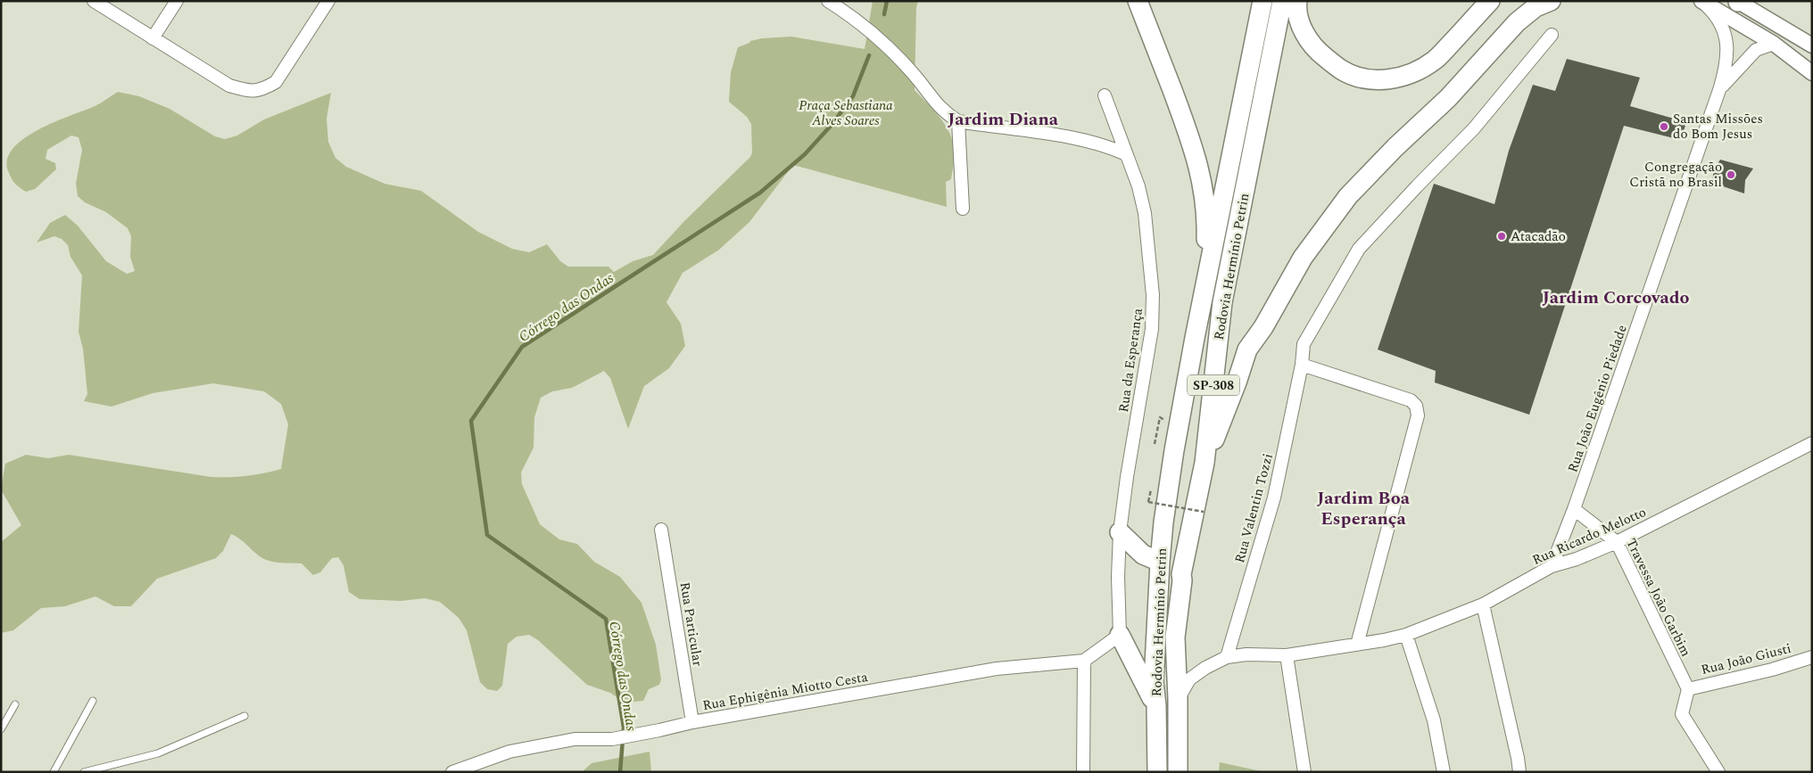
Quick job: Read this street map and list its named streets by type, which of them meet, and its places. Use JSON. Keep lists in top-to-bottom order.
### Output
{
  "streets": {
    "main road": ["Rodovia Hermínio Petrin", "SP-308"],
    "street": [
      "Rua da Esperança",
      "Rua João Eugênio Piedade",
      "Rua Valentin Tozzi",
      "Rua Ricardo Melotto",
      "Travessa João Garbim",
      "Rua Particular",
      "Rua João Giusti",
      "Rua Ephigênia Miotto Cesta"
    ]
  },
  "crossings": [
    ["Rodovia Hermínio Petrin", "Rua Ricardo Melotto"],
    ["Rua João Eugênio Piedade", "Rua Ricardo Melotto"],
    ["Rua João Eugênio Piedade", "Travessa João Garbim"],
    ["Rua Valentin Tozzi", "Rua Ricardo Melotto"],
    ["Rua Ricardo Melotto", "Travessa João Garbim"],
    ["Travessa João Garbim", "Rua João Giusti"],
    ["Rua Particular", "Rua Ephigênia Miotto Cesta"]
  ],
  "districts": ["Jardim Diana", "Jardim Corcovado", "Jardim Boa Esperança"],
  "water": ["Córrego das Ondas"],
  "parks": ["Praça Sebastiana Alves Soares"],
  "places": ["Santas Missões do Bom Jesus", "Congregação Cristã no Brasil", "Atacadão"]
}
